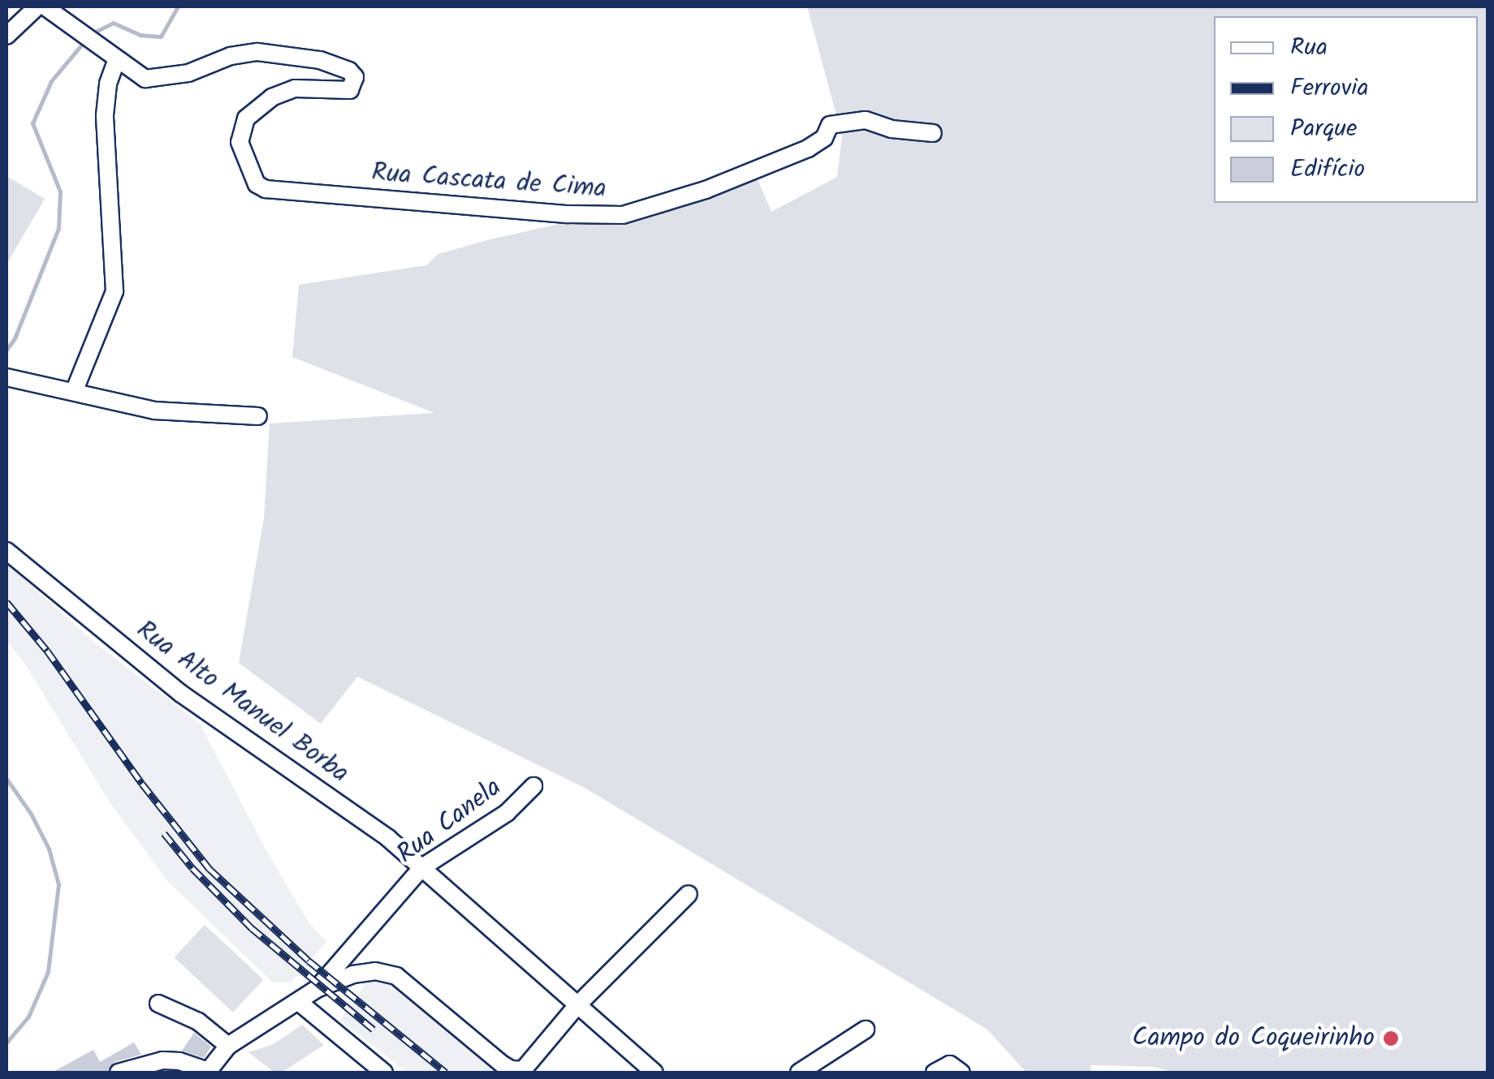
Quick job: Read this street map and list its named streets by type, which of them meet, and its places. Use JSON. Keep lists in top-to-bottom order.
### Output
{
  "streets": {
    "street": ["Rua Cascata de Cima", "Rua Alto Manuel Borba", "Rua Canela"]
  },
  "crossings": [
    ["Rua Alto Manuel Borba", "Rua Canela"]
  ],
  "places": ["Campo do Coqueirinho"],
  "legend": [
    "Rua",
    "Ferrovia",
    "Parque",
    "Edifício"
  ]
}
